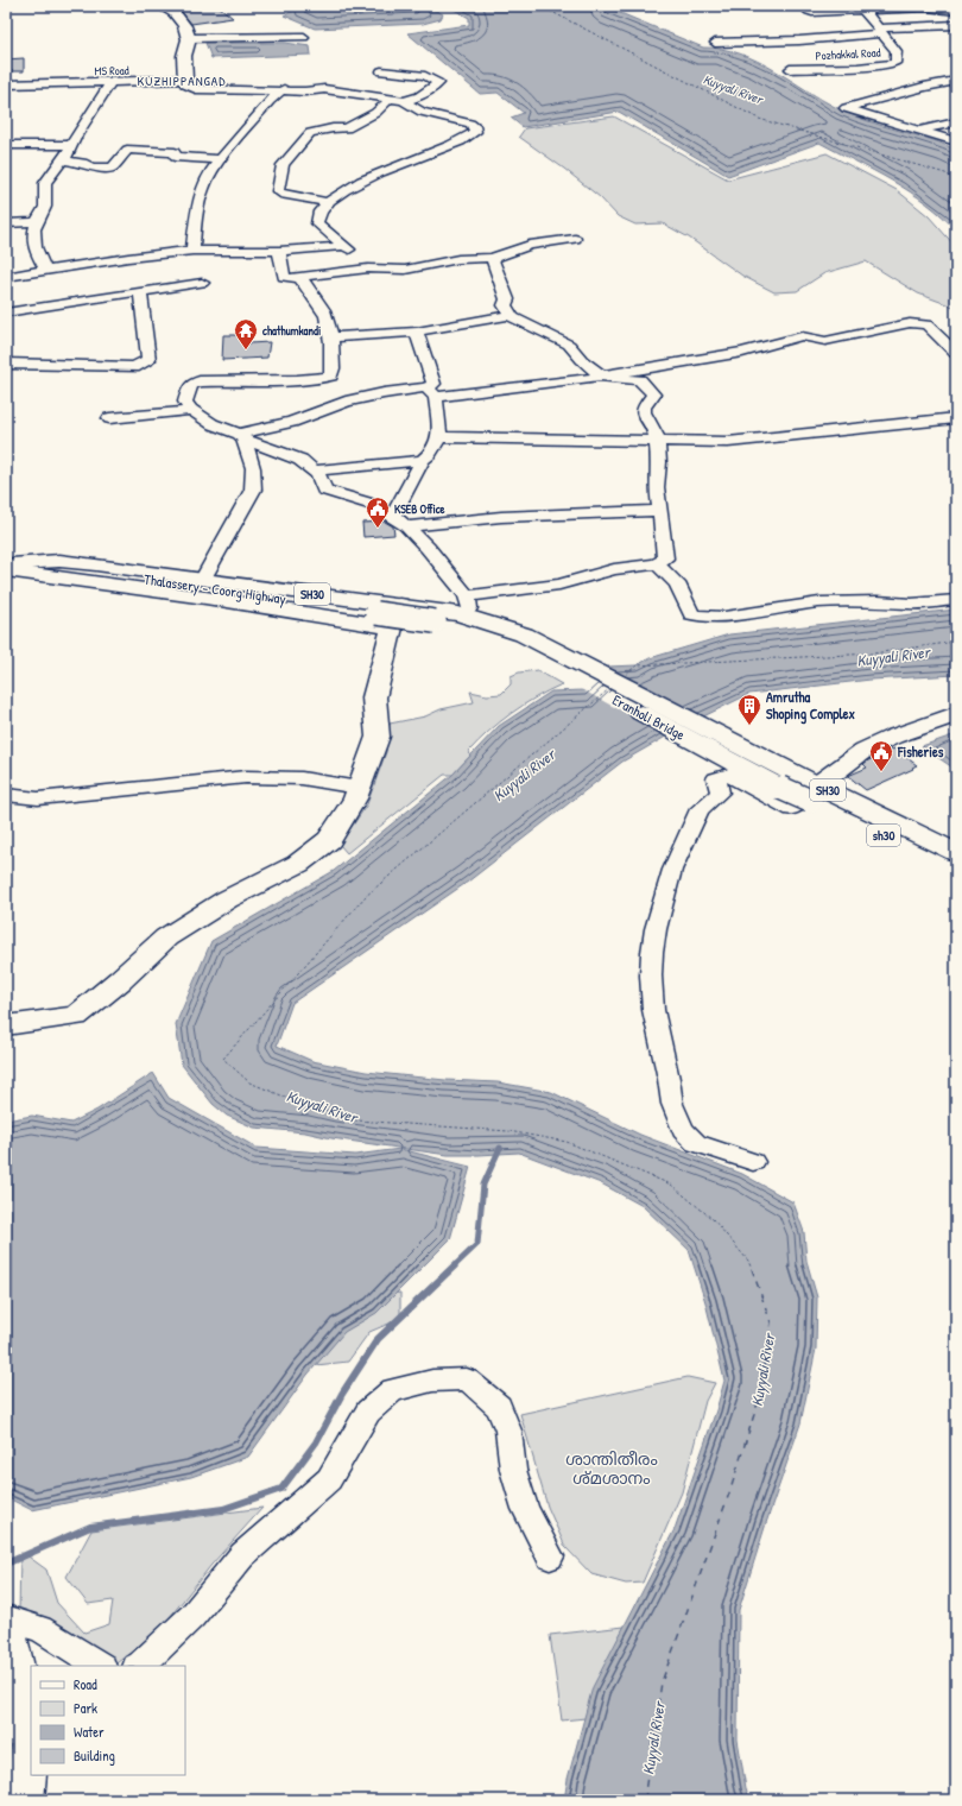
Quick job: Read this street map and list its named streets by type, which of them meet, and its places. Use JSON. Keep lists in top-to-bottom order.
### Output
{
  "streets": {
    "main road": ["SH30", "Eranholi Bridge", "sh30"],
    "street": ["Pozhakkal Road", "MS Road"]
  },
  "crossings": [
    ["SH30", "Eranholi Bridge"],
    ["SH30", "sh30"],
    ["Eranholi Bridge", "sh30"]
  ],
  "districts": ["KUZHIPPANGAD"],
  "water": ["Kuyyali River"],
  "parks": ["ശാന്തിതീരം ശ്മശാനം"],
  "places": {
    "temple": ["chathumkandi"],
    "public building": ["KSEB Office", "Fisheries"],
    "building": ["Amrutha Shoping Complex"]
  },
  "legend": [
    "Road",
    "Park",
    "Water",
    "Building"
  ]
}
